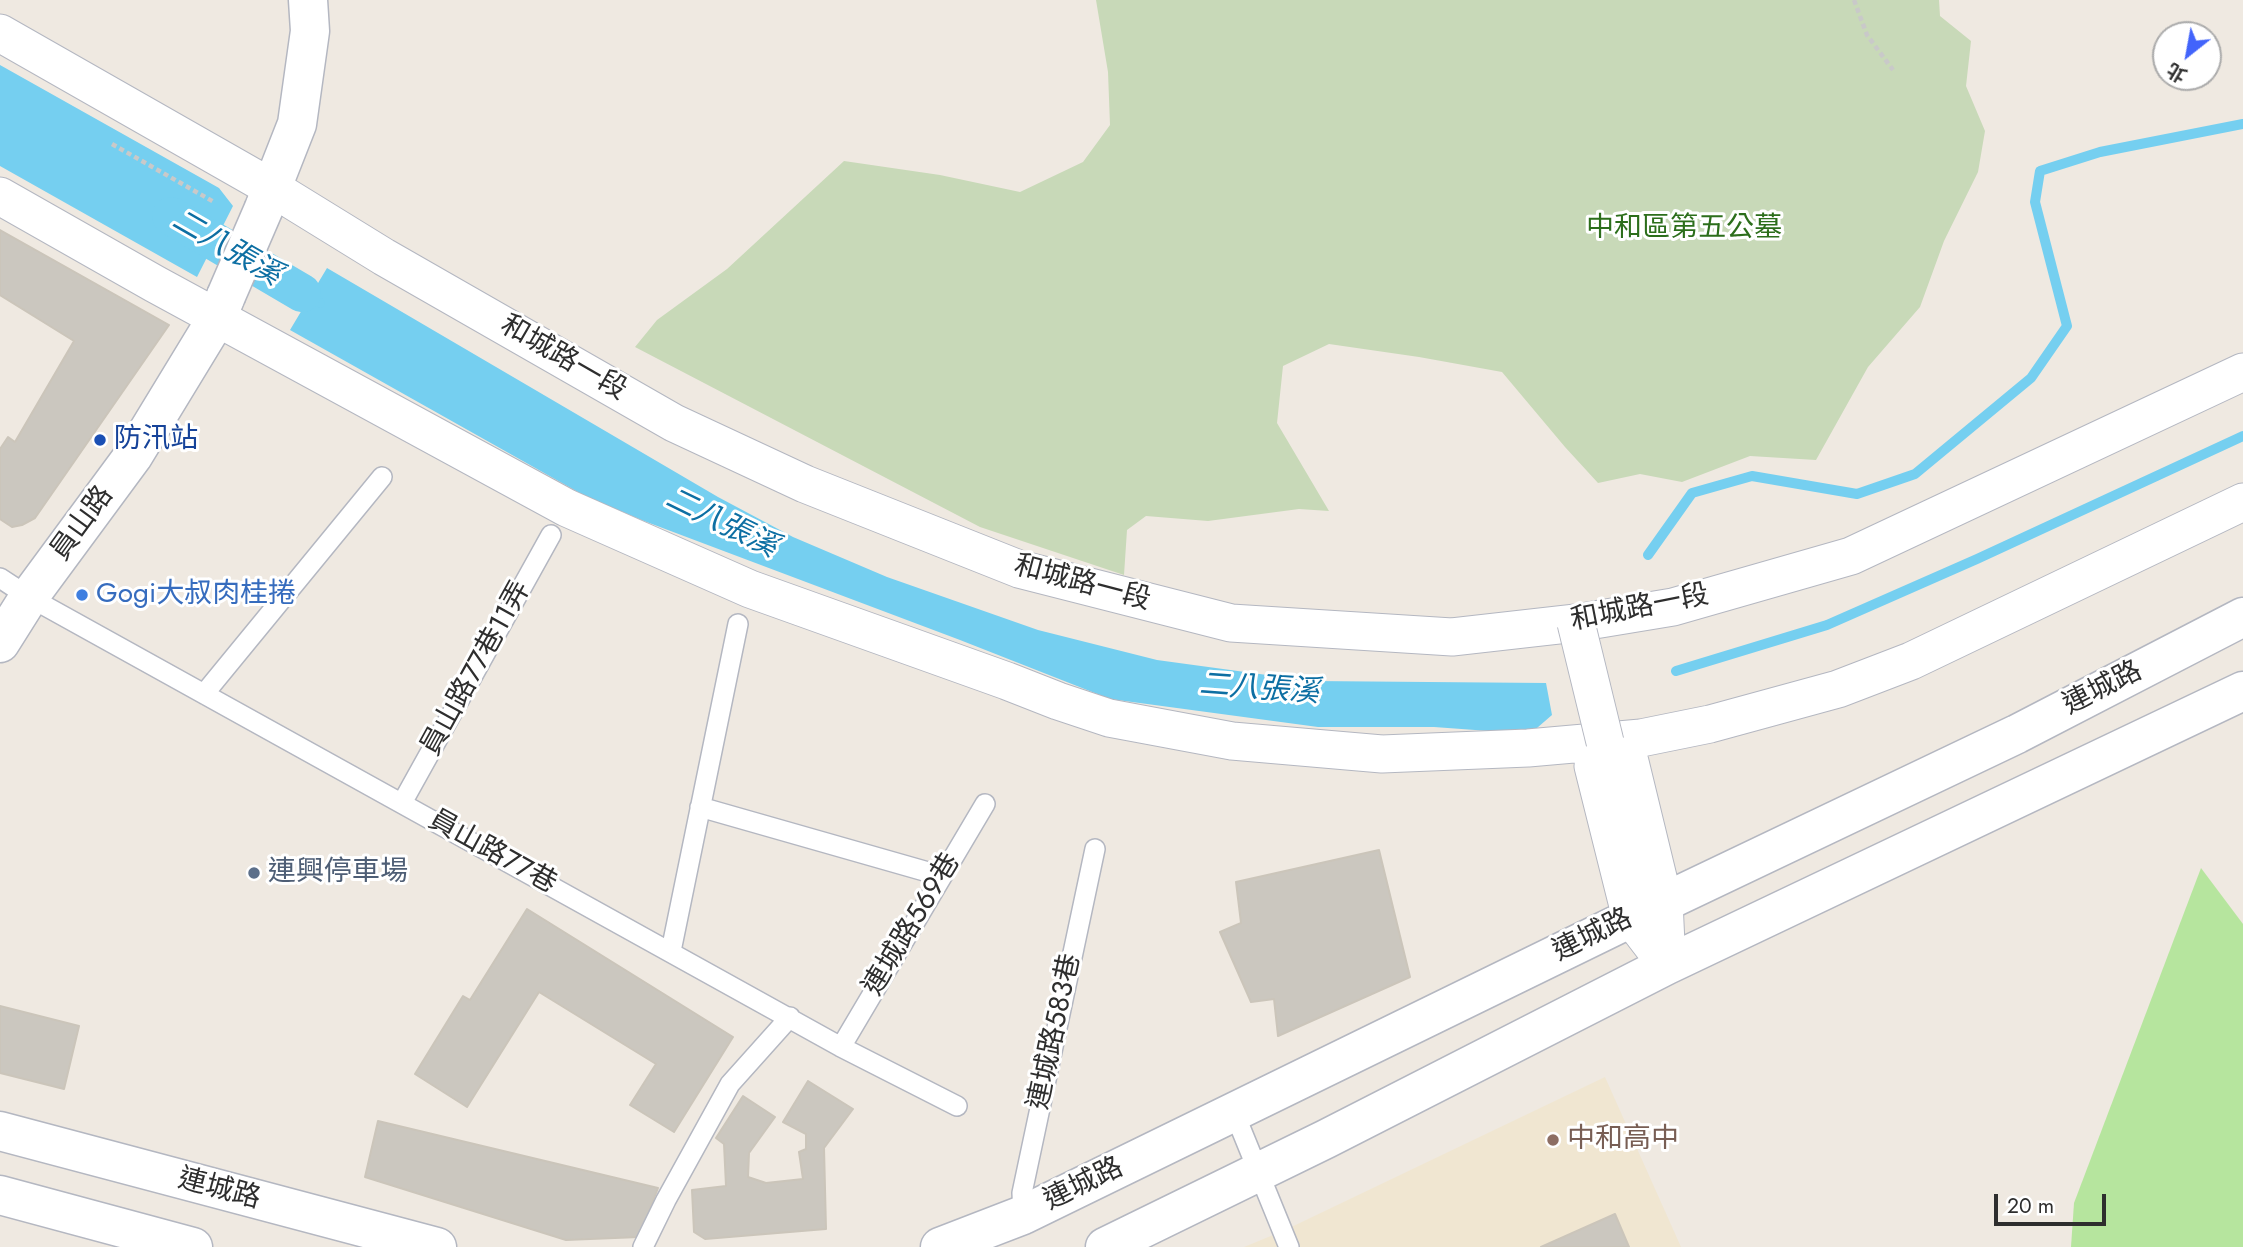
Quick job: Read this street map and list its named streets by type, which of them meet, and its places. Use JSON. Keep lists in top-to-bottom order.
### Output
{
  "streets": {
    "main road": ["員山路", "連城路"],
    "street": ["和城路一段"],
    "lane": [
      "員山路77巷11弄",
      "員山路77巷",
      "連城路569巷",
      "連城路583巷"
    ]
  },
  "crossings": [
    ["和城路一段", "員山路"],
    ["員山路", "員山路77巷"],
    ["員山路77巷11弄", "員山路77巷"],
    ["連城路", "連城路583巷"],
    ["員山路77巷", "連城路569巷"]
  ],
  "water": ["二八張溪"],
  "parks": ["中和區第五公墓"],
  "places": [
    "防汛站",
    "Gogi大叔肉桂捲",
    "連興停車場",
    "中和高中"
  ],
  "scale_bar": "20 m",
  "north": "bottom left"
}
